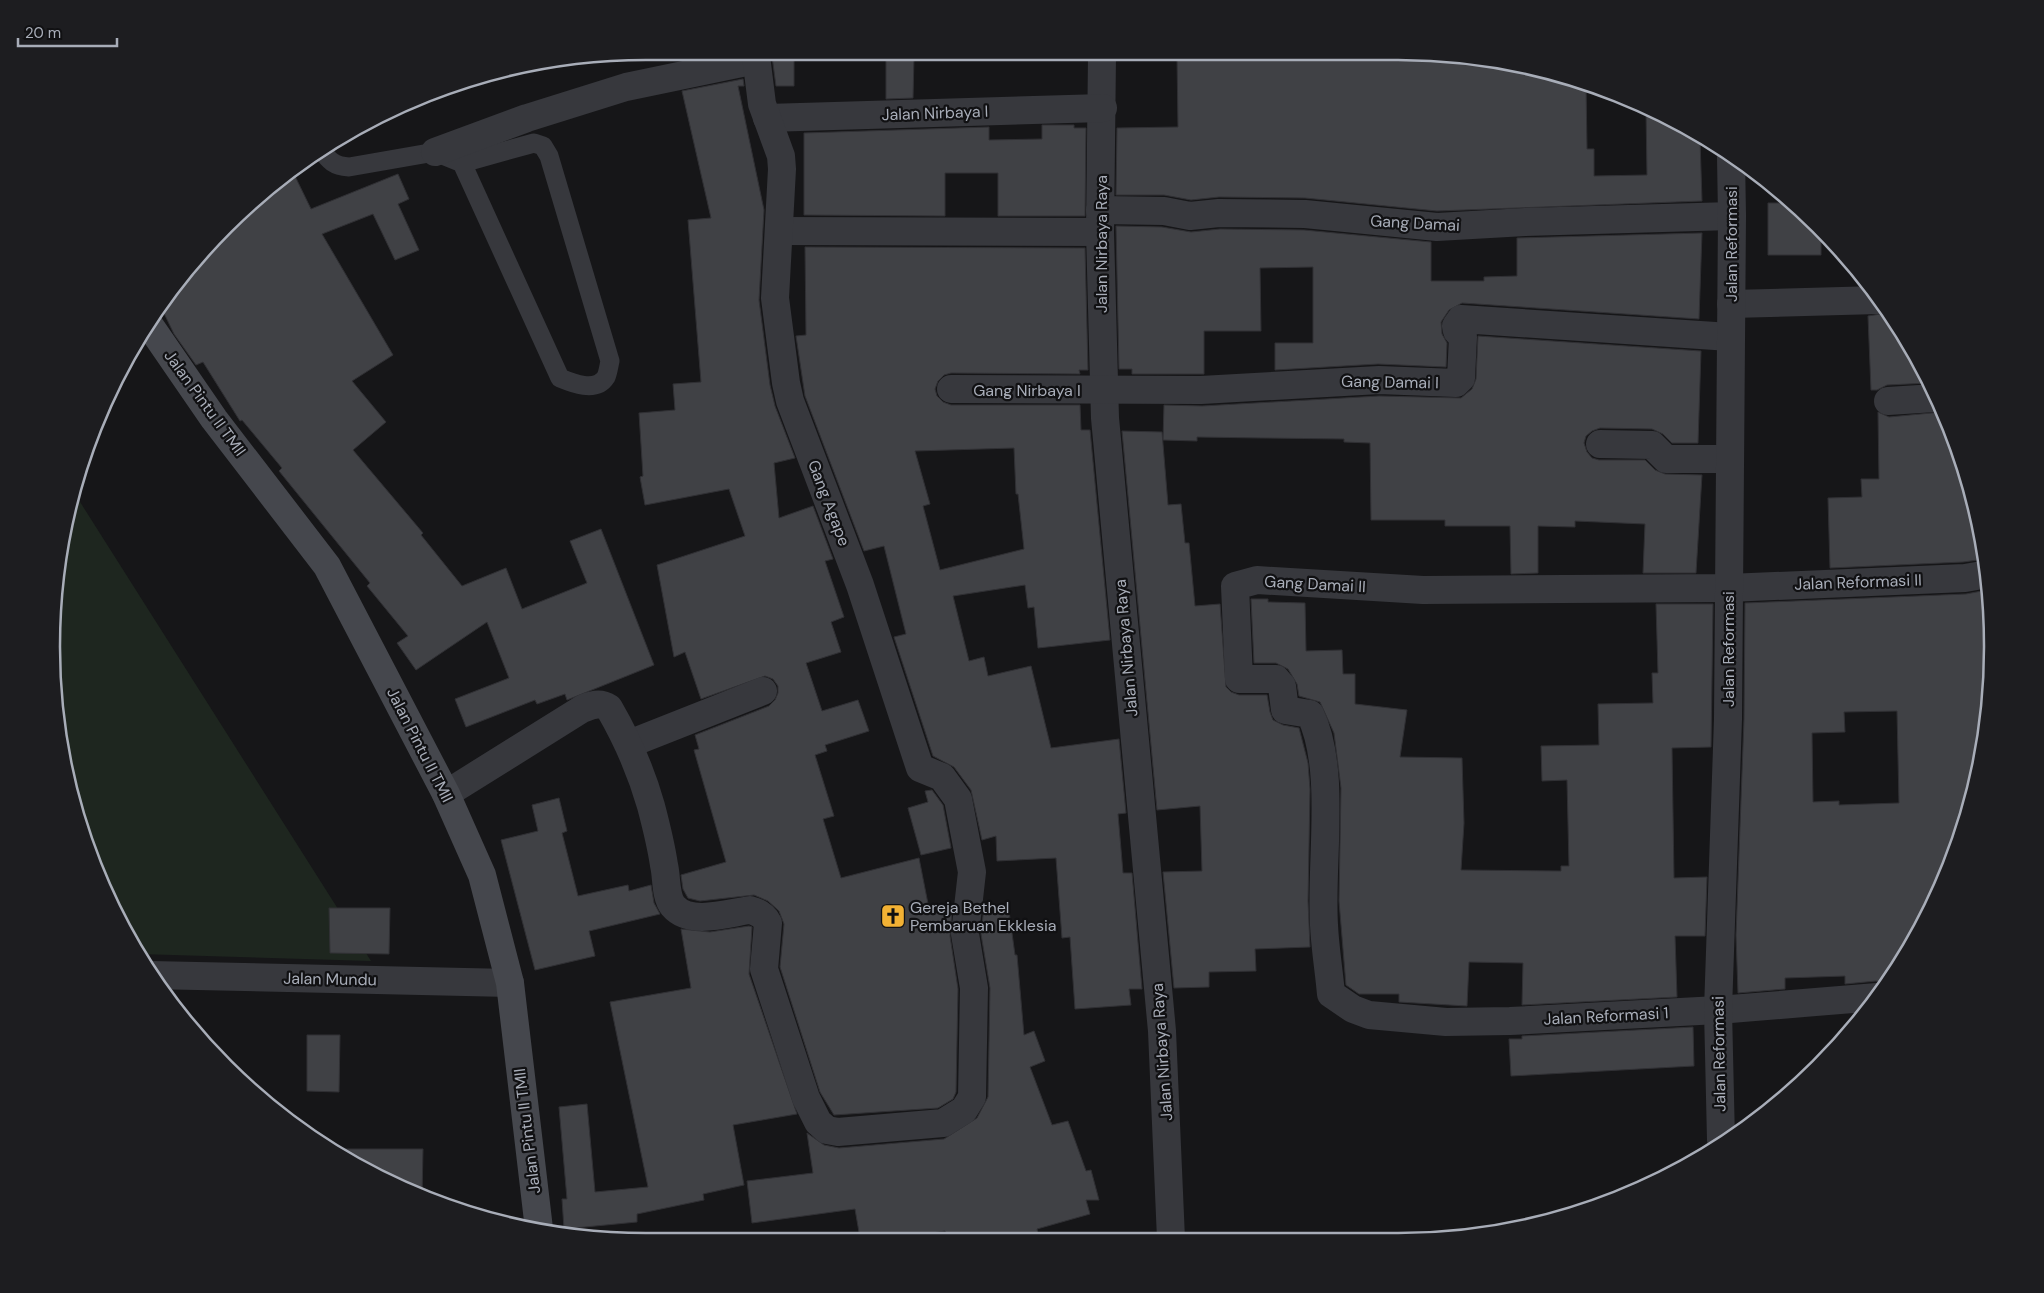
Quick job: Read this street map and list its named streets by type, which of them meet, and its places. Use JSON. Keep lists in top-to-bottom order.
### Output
{
  "streets": {
    "street": [
      "Jalan Nirbaya I",
      "Gang Damai",
      "Jalan Nirbaya Raya",
      "Jalan Reformasi",
      "Gang Damai I",
      "Gang Nirbaya I",
      "Jalan Pintu II TMII",
      "Gang Agape",
      "Jalan Reformasi II",
      "Gang Damai II",
      "Jalan Mundu",
      "Jalan Reformasi 1"
    ]
  },
  "crossings": [
    ["Jalan Nirbaya I", "Jalan Nirbaya Raya"],
    ["Jalan Nirbaya I", "Gang Agape"],
    ["Gang Damai", "Jalan Nirbaya Raya"],
    ["Gang Damai", "Jalan Reformasi"],
    ["Jalan Nirbaya Raya", "Gang Damai I"],
    ["Jalan Nirbaya Raya", "Gang Nirbaya I"],
    ["Jalan Reformasi", "Gang Damai I"],
    ["Jalan Reformasi", "Jalan Reformasi II"],
    ["Jalan Reformasi", "Gang Damai II"],
    ["Jalan Reformasi", "Jalan Reformasi 1"],
    ["Gang Damai I", "Gang Nirbaya I"],
    ["Jalan Pintu II TMII", "Jalan Mundu"],
    ["Jalan Reformasi II", "Gang Damai II"],
    ["Gang Damai II", "Jalan Reformasi 1"]
  ],
  "places": {
    "church": ["Gereja Bethel Pembaruan Ekklesia"]
  },
  "scale_bar": "20 m"
}
